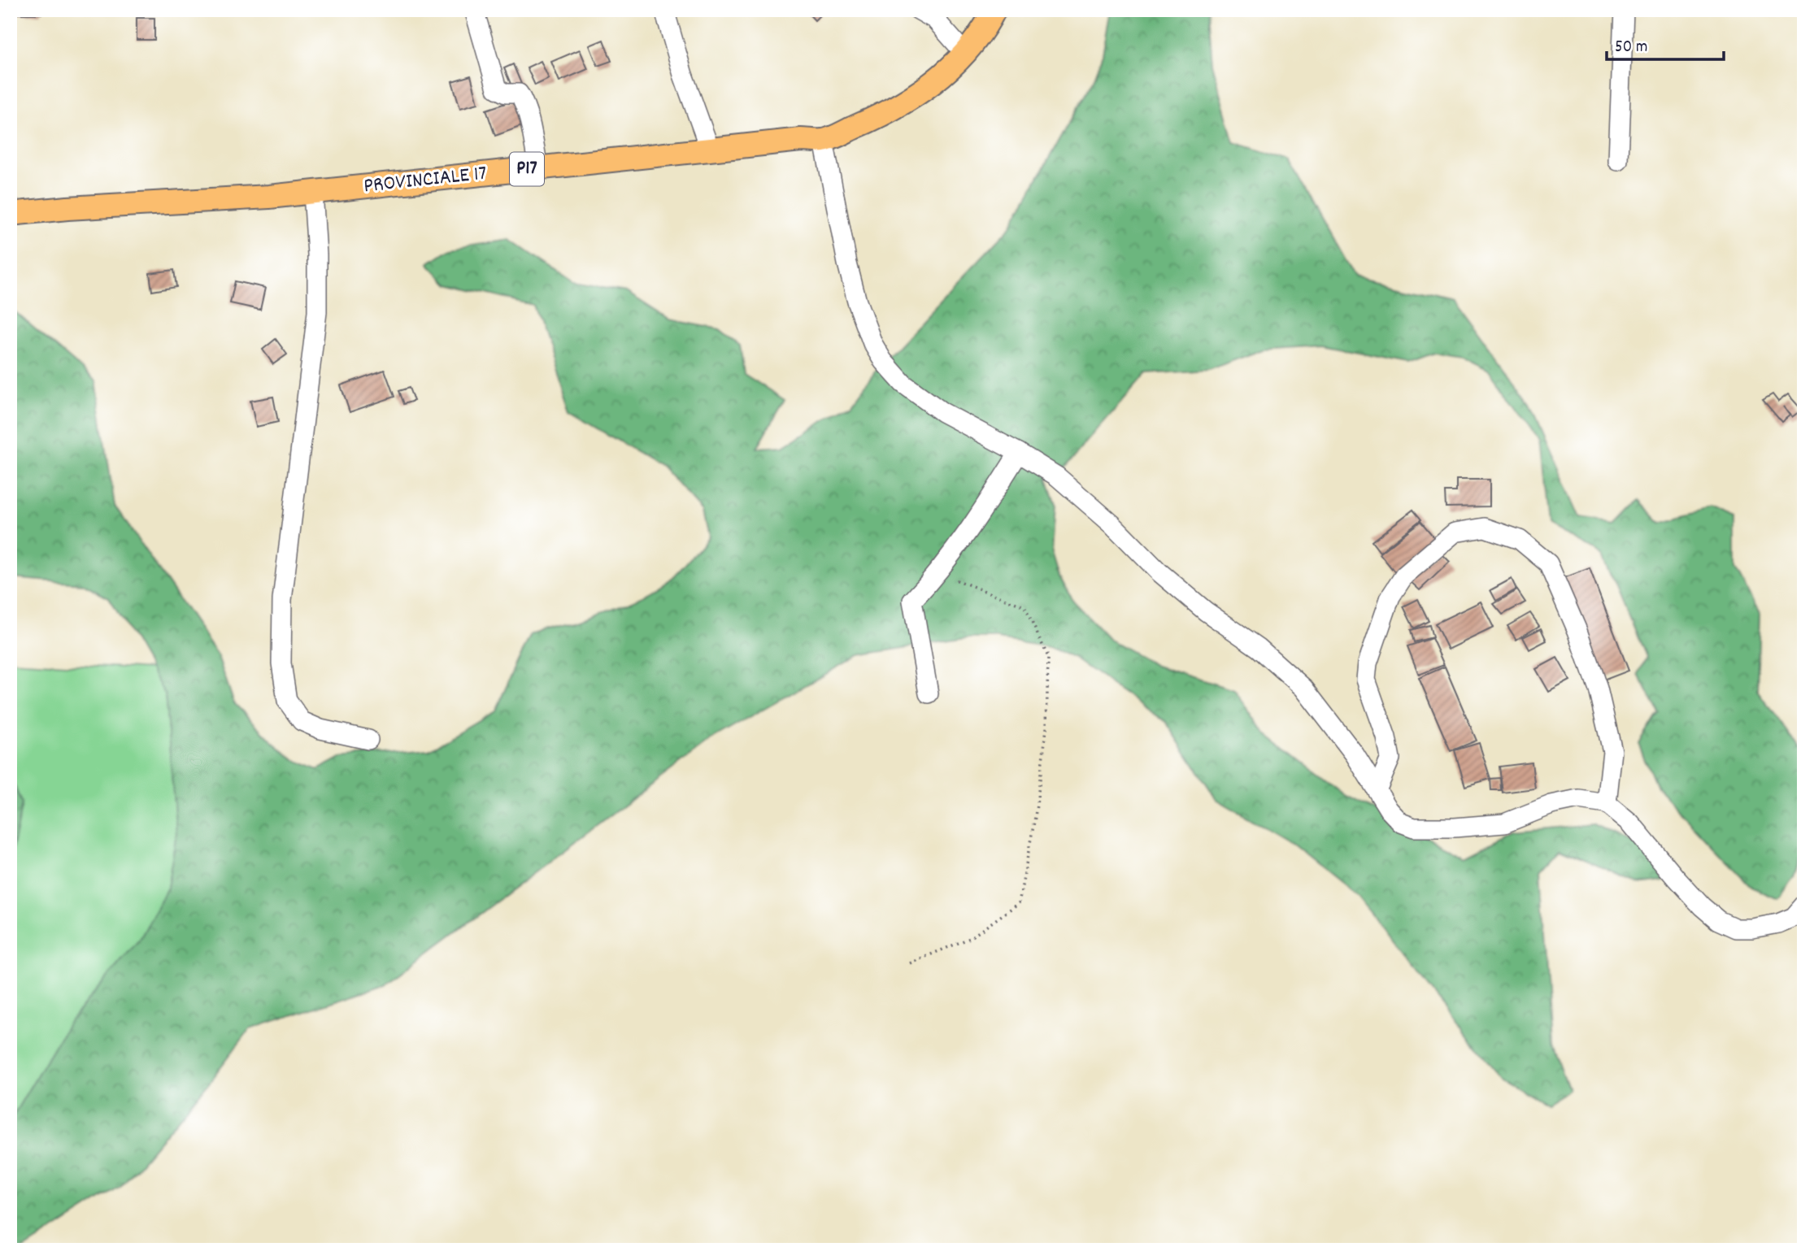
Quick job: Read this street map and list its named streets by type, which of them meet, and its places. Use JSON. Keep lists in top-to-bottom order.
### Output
{
  "streets": {
    "main road": ["P17", "PROVINCIALE 17"]
  },
  "scale_bar": "50 m"
}
